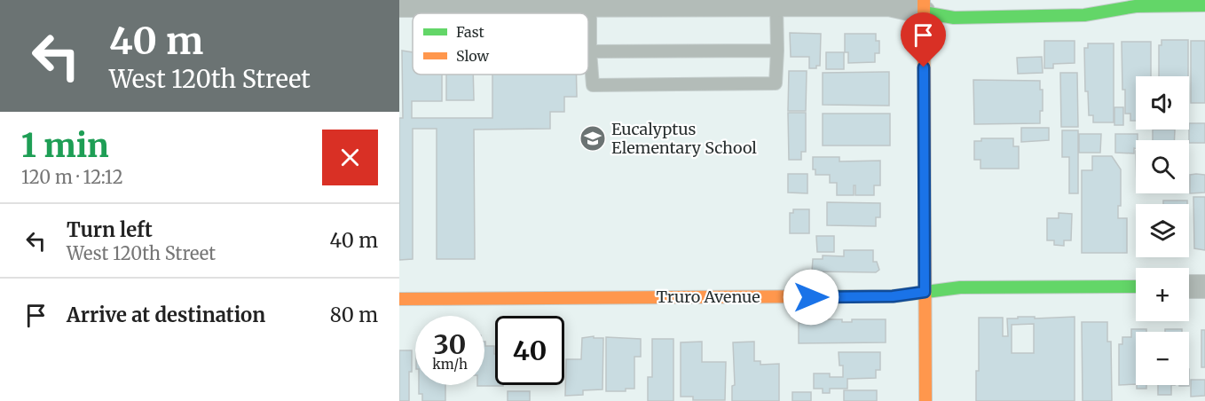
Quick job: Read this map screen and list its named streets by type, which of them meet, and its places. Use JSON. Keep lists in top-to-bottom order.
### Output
{
  "streets": {
    "street": ["Truro Avenue"]
  },
  "places": {
    "school or university": ["Eucalyptus Elementary School"]
  },
  "legend": ["Fast", "Slow"],
  "page": {
    "turn": ["40 m", "West 120th Street"],
    "map_buttons": ["+", "−"],
    "heading": ["1 min", "120 m · 12:12"],
    "list": [
      {
        "name": "Turn left",
        "note": "West 120th Street",
        "value": "40 m"
      },
      {
        "name": "Arrive at destination",
        "value": "80 m"
      }
    ],
    "speed": "30 km/h",
    "limit": "40"
  }
}
